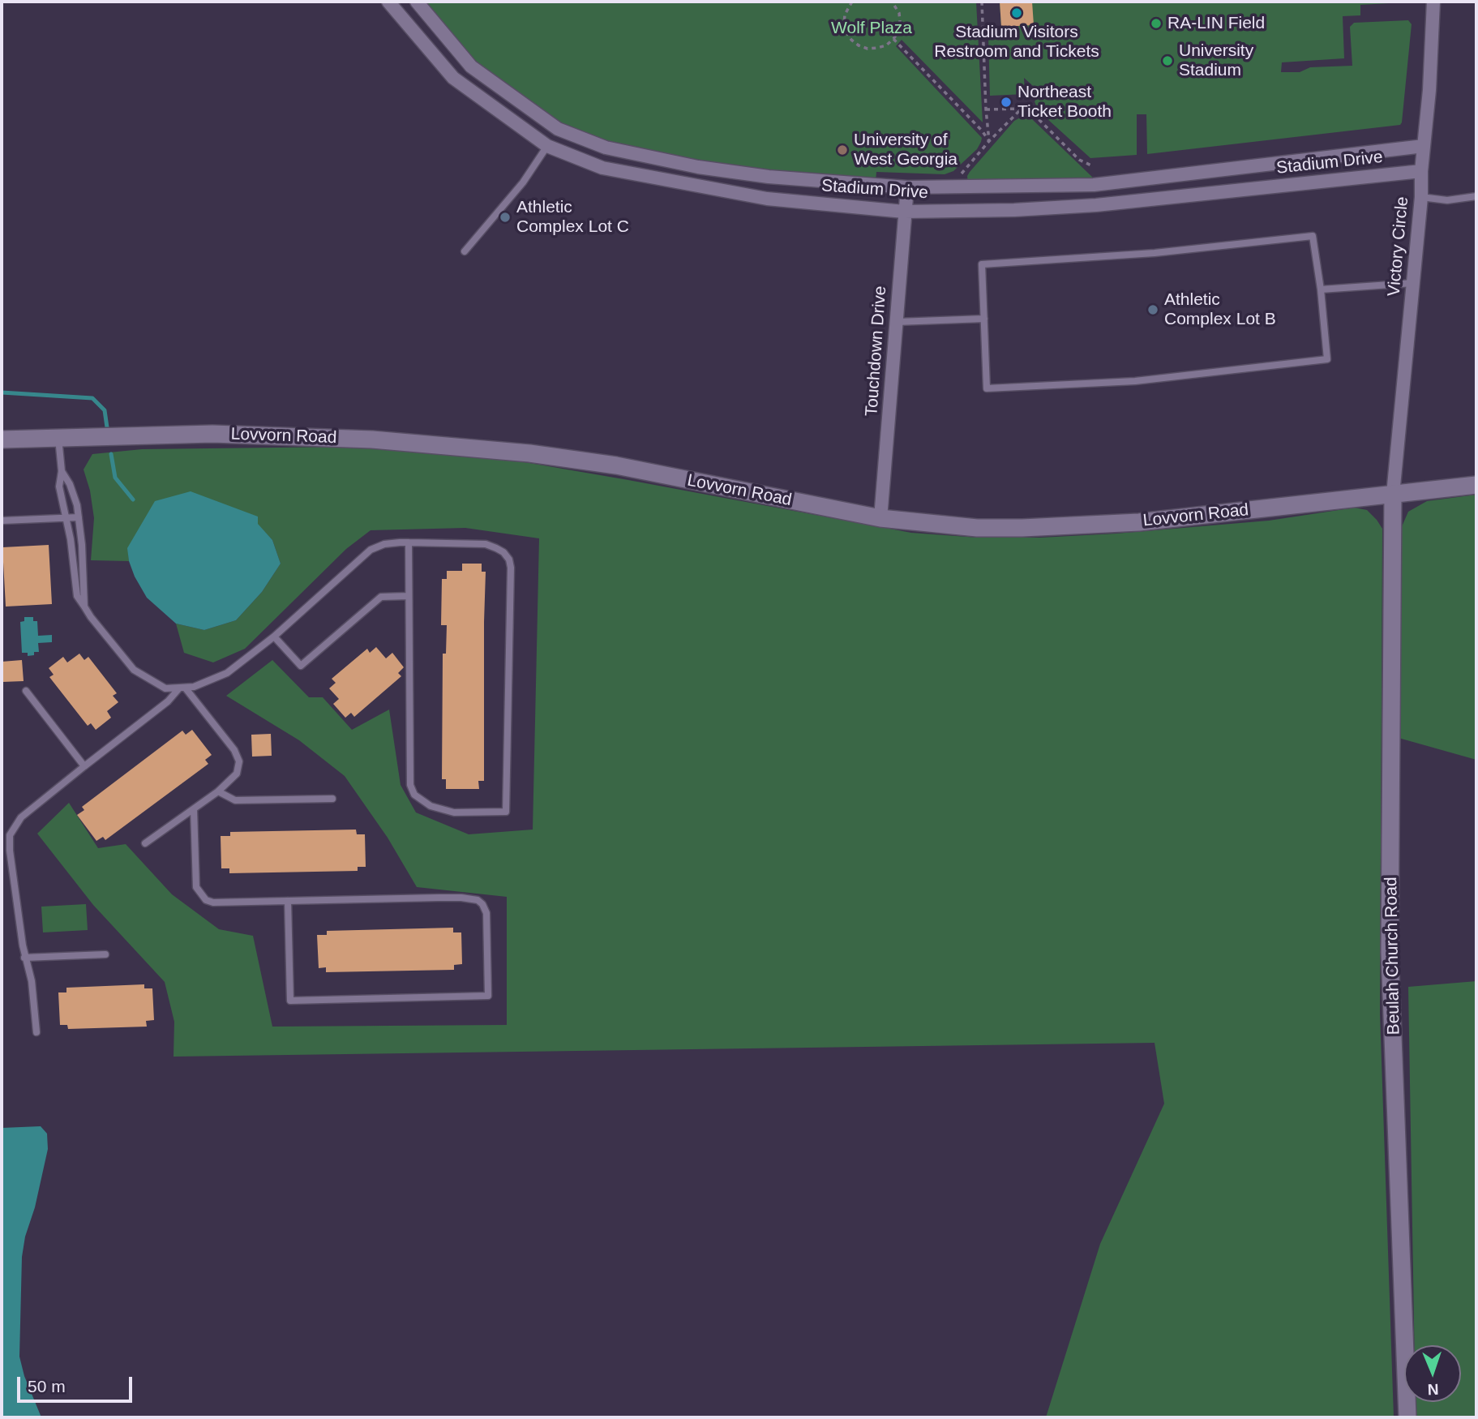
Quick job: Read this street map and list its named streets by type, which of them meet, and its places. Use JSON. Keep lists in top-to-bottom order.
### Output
{
  "streets": {
    "street": [
      "Stadium Drive",
      "Victory Circle",
      "Touchdown Drive",
      "Lovvorn Road",
      "Beulah Church Road"
    ]
  },
  "crossings": [
    ["Stadium Drive", "Victory Circle"],
    ["Stadium Drive", "Touchdown Drive"],
    ["Victory Circle", "Lovvorn Road"],
    ["Victory Circle", "Beulah Church Road"],
    ["Touchdown Drive", "Lovvorn Road"],
    ["Lovvorn Road", "Beulah Church Road"]
  ],
  "parks": ["Wolf Plaza"],
  "places": [
    "Stadium Visitors Restroom and Tickets",
    "RA-LIN Field",
    "University Stadium",
    "Northeast Ticket Booth",
    "University of West Georgia",
    "Athletic Complex Lot C",
    "Athletic Complex Lot B"
  ],
  "scale_bar": "50 m",
  "north": "bottom"
}
